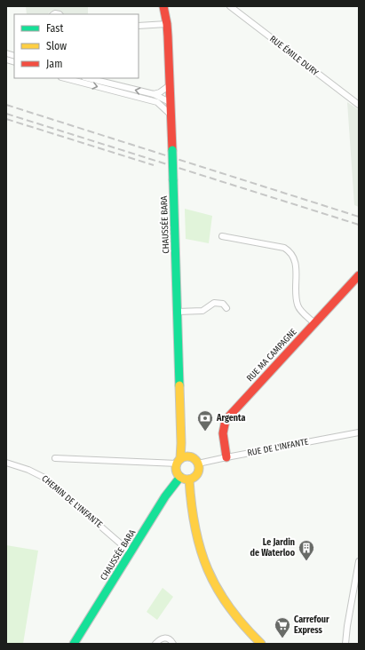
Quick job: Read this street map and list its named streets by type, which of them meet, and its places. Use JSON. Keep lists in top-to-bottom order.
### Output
{
  "streets": {
    "main road": ["CHAUSSÉE BARA", "RUE MA CAMPAGNE"],
    "street": ["RUE ÉMILE DURY", "RUE DE L'INFANTE", "CHEMIN DE L'INFANTE"]
  },
  "crossings": [
    ["CHAUSSÉE BARA", "RUE DE L'INFANTE"],
    ["CHAUSSÉE BARA", "CHEMIN DE L'INFANTE"],
    ["RUE MA CAMPAGNE", "RUE DE L'INFANTE"]
  ],
  "places": {
    "bank": ["Argenta"],
    "building": ["Le Jardin de Waterloo"],
    "supermarket": ["Carrefour Express"]
  },
  "legend": ["Fast", "Slow", "Jam"]
}
